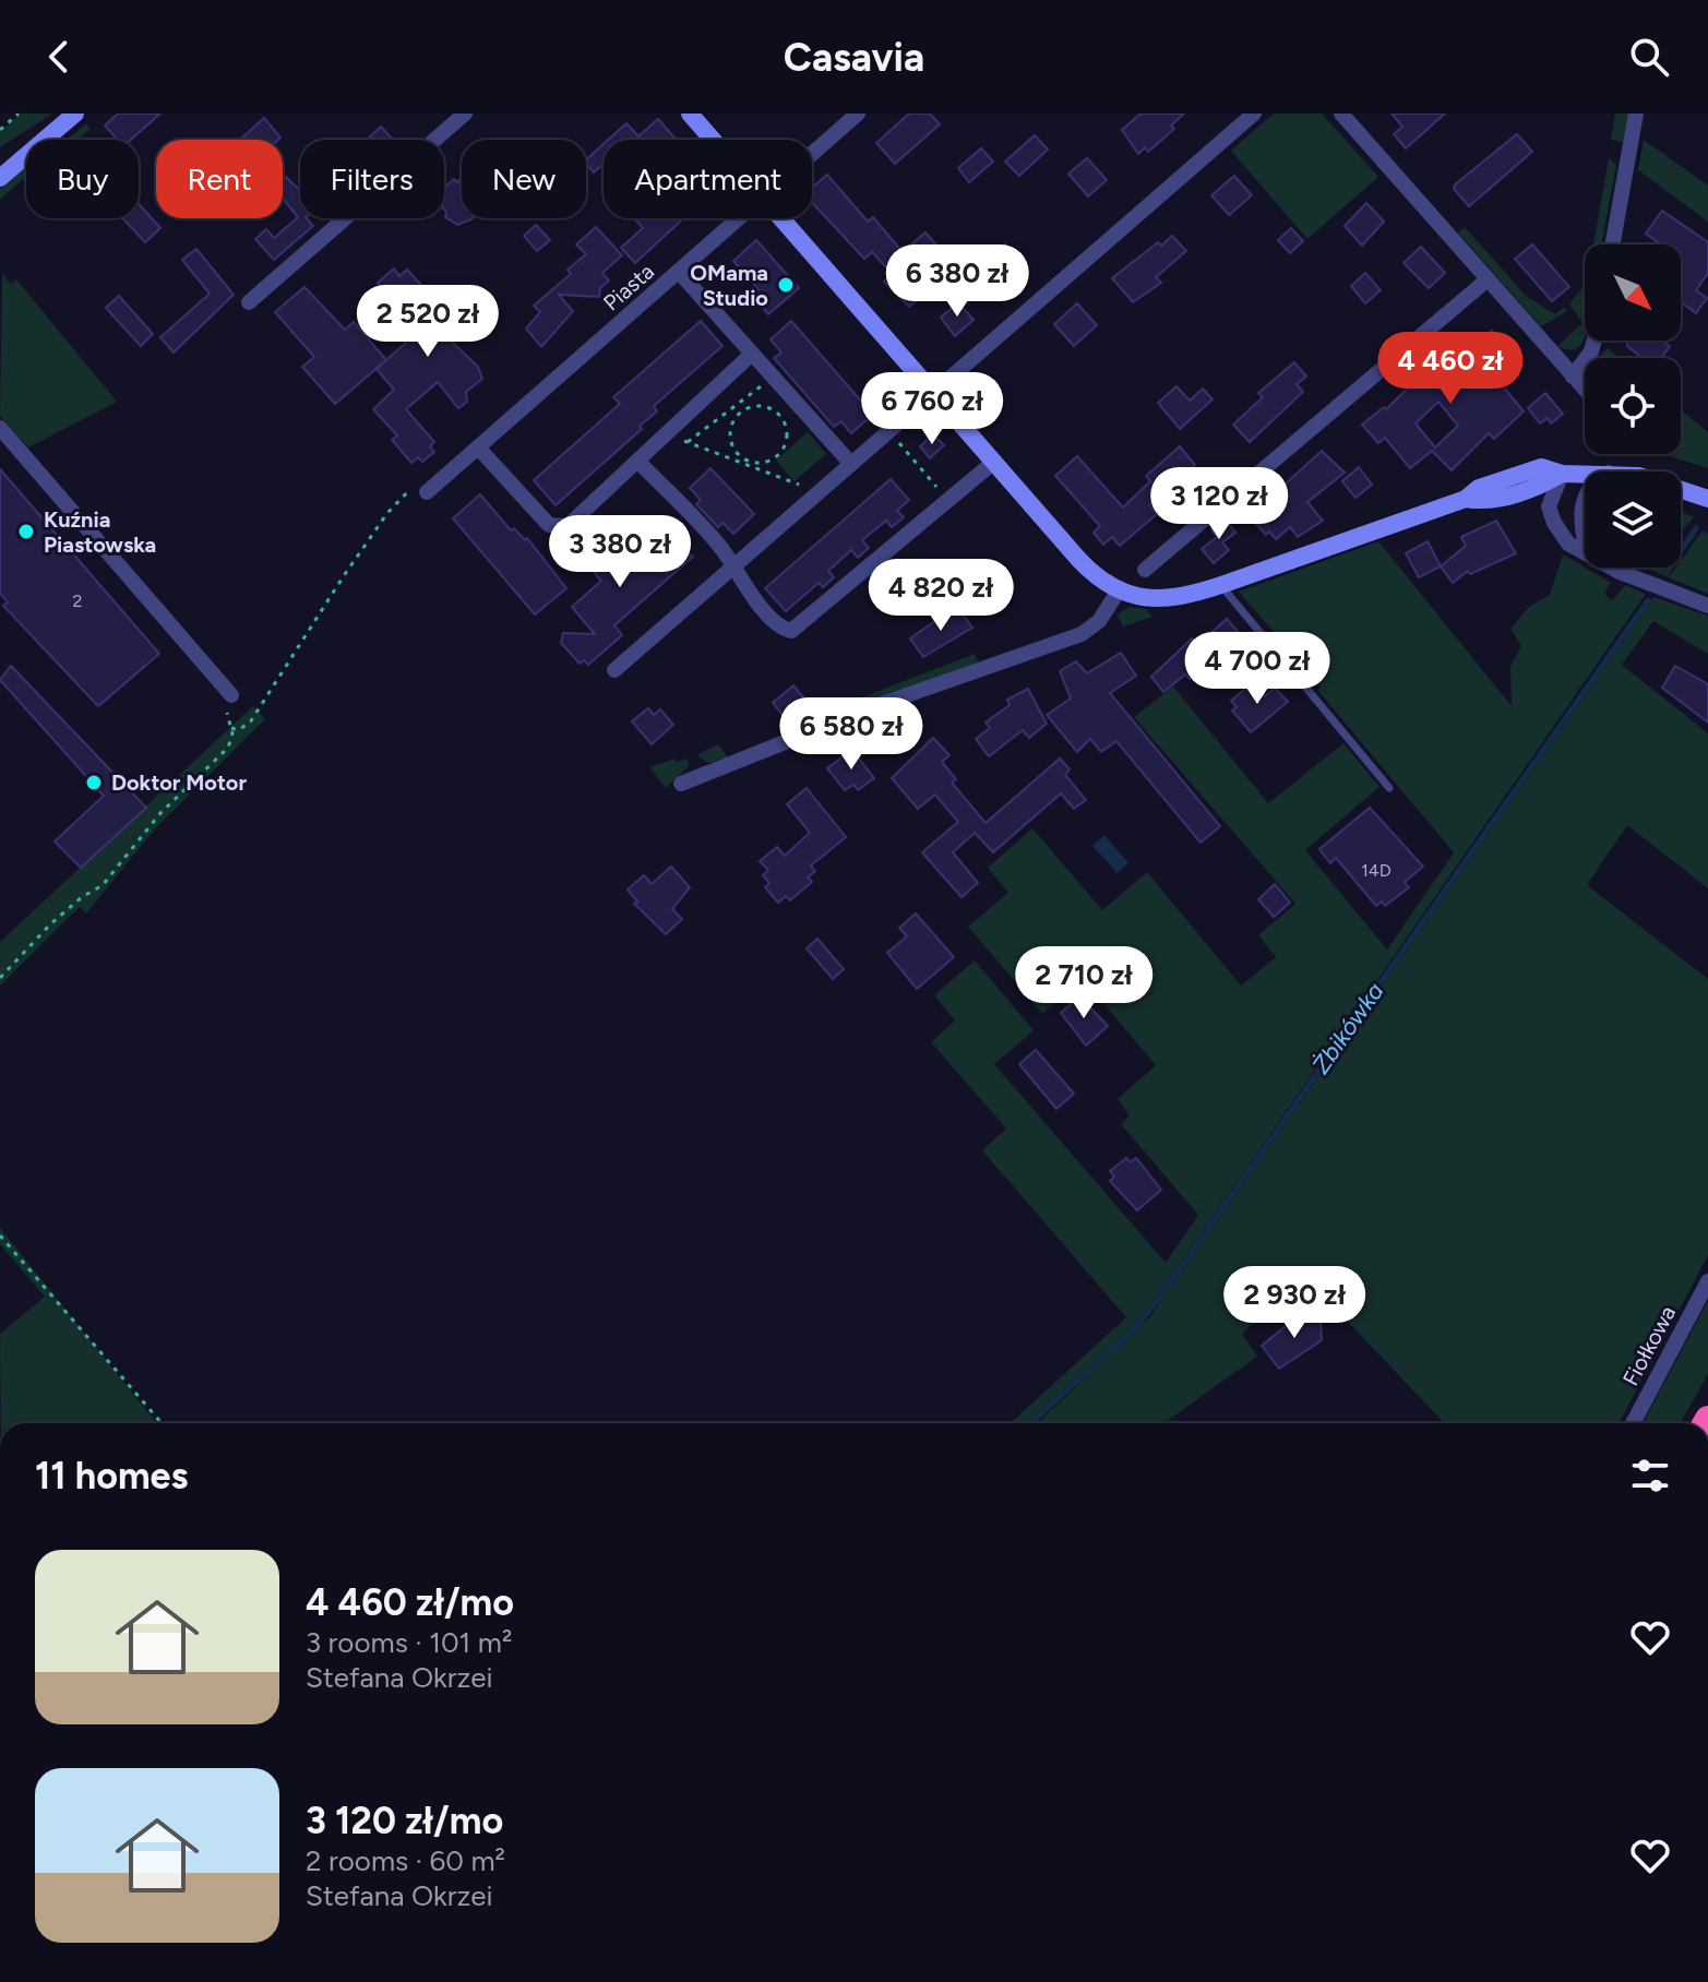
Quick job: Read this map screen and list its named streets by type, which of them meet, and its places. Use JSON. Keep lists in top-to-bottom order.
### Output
{
  "streets": {
    "street": ["Piasta", "Fiołkowa"]
  },
  "water": ["Żbikówka"],
  "places": ["OMama Studio", "Kuźnia Piastowska", "Doktor Motor"],
  "house_numbers": ["2", "14D"],
  "north": "bottom right",
  "page": {
    "header": "Casavia",
    "chip": [
      "Buy",
      "Rent",
      "Filters",
      "New",
      "Apartment"
    ],
    "price": [
      "6 380 zł",
      "2 520 zł",
      "4 460 zł",
      "6 760 zł",
      "3 120 zł",
      "3 380 zł",
      "4 820 zł",
      "4 700 zł",
      "6 580 zł",
      "2 710 zł",
      "2 930 zł"
    ],
    "heading": "11 homes",
    "list": [
      {
        "name": "4 460 zł/mo",
        "note": "3 rooms · 101 m² · Stefana Okrzei"
      },
      {
        "name": "3 120 zł/mo",
        "note": "2 rooms · 60 m² · Stefana Okrzei"
      }
    ]
  }
}
